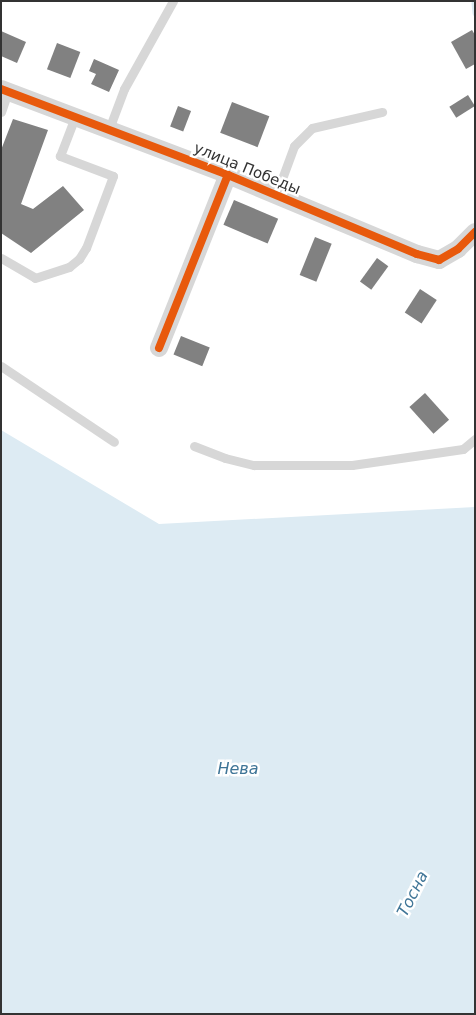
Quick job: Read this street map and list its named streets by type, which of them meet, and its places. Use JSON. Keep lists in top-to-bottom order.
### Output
{
  "streets": {
    "street": ["улица Победы"]
  },
  "water": ["Нева", "Тосна"]
}
